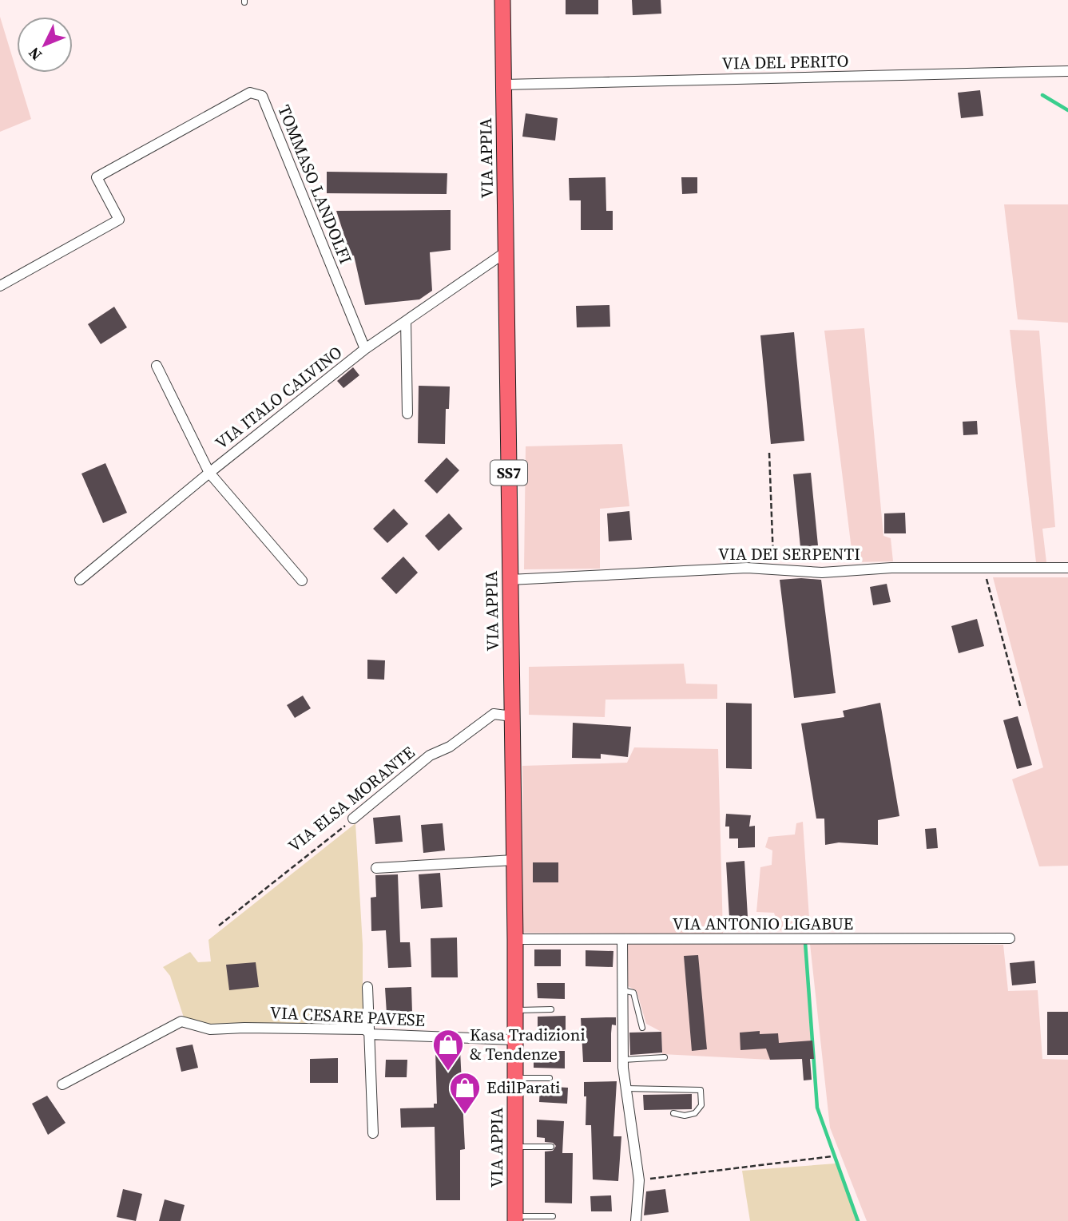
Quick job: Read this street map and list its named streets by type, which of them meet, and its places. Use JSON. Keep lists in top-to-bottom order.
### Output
{
  "streets": {
    "main road": ["VIA APPIA", "SS7"],
    "street": [
      "VIA DEL PERITO",
      "TOMMASO LANDOLFI",
      "VIA ITALO CALVINO",
      "VIA DEI SERPENTI",
      "VIA ELSA MORANTE",
      "VIA ANTONIO LIGABUE",
      "VIA CESARE PAVESE"
    ]
  },
  "crossings": [
    ["VIA DEL PERITO", "VIA APPIA"],
    ["VIA APPIA", "VIA ITALO CALVINO"],
    ["VIA APPIA", "VIA DEI SERPENTI"],
    ["VIA APPIA", "VIA ELSA MORANTE"],
    ["VIA APPIA", "VIA ANTONIO LIGABUE"],
    ["VIA APPIA", "VIA CESARE PAVESE"],
    ["TOMMASO LANDOLFI", "VIA ITALO CALVINO"]
  ],
  "places": {
    "shop": ["Kasa Tradizioni & Tendenze", "EdilParati"]
  },
  "north": "bottom left"
}
